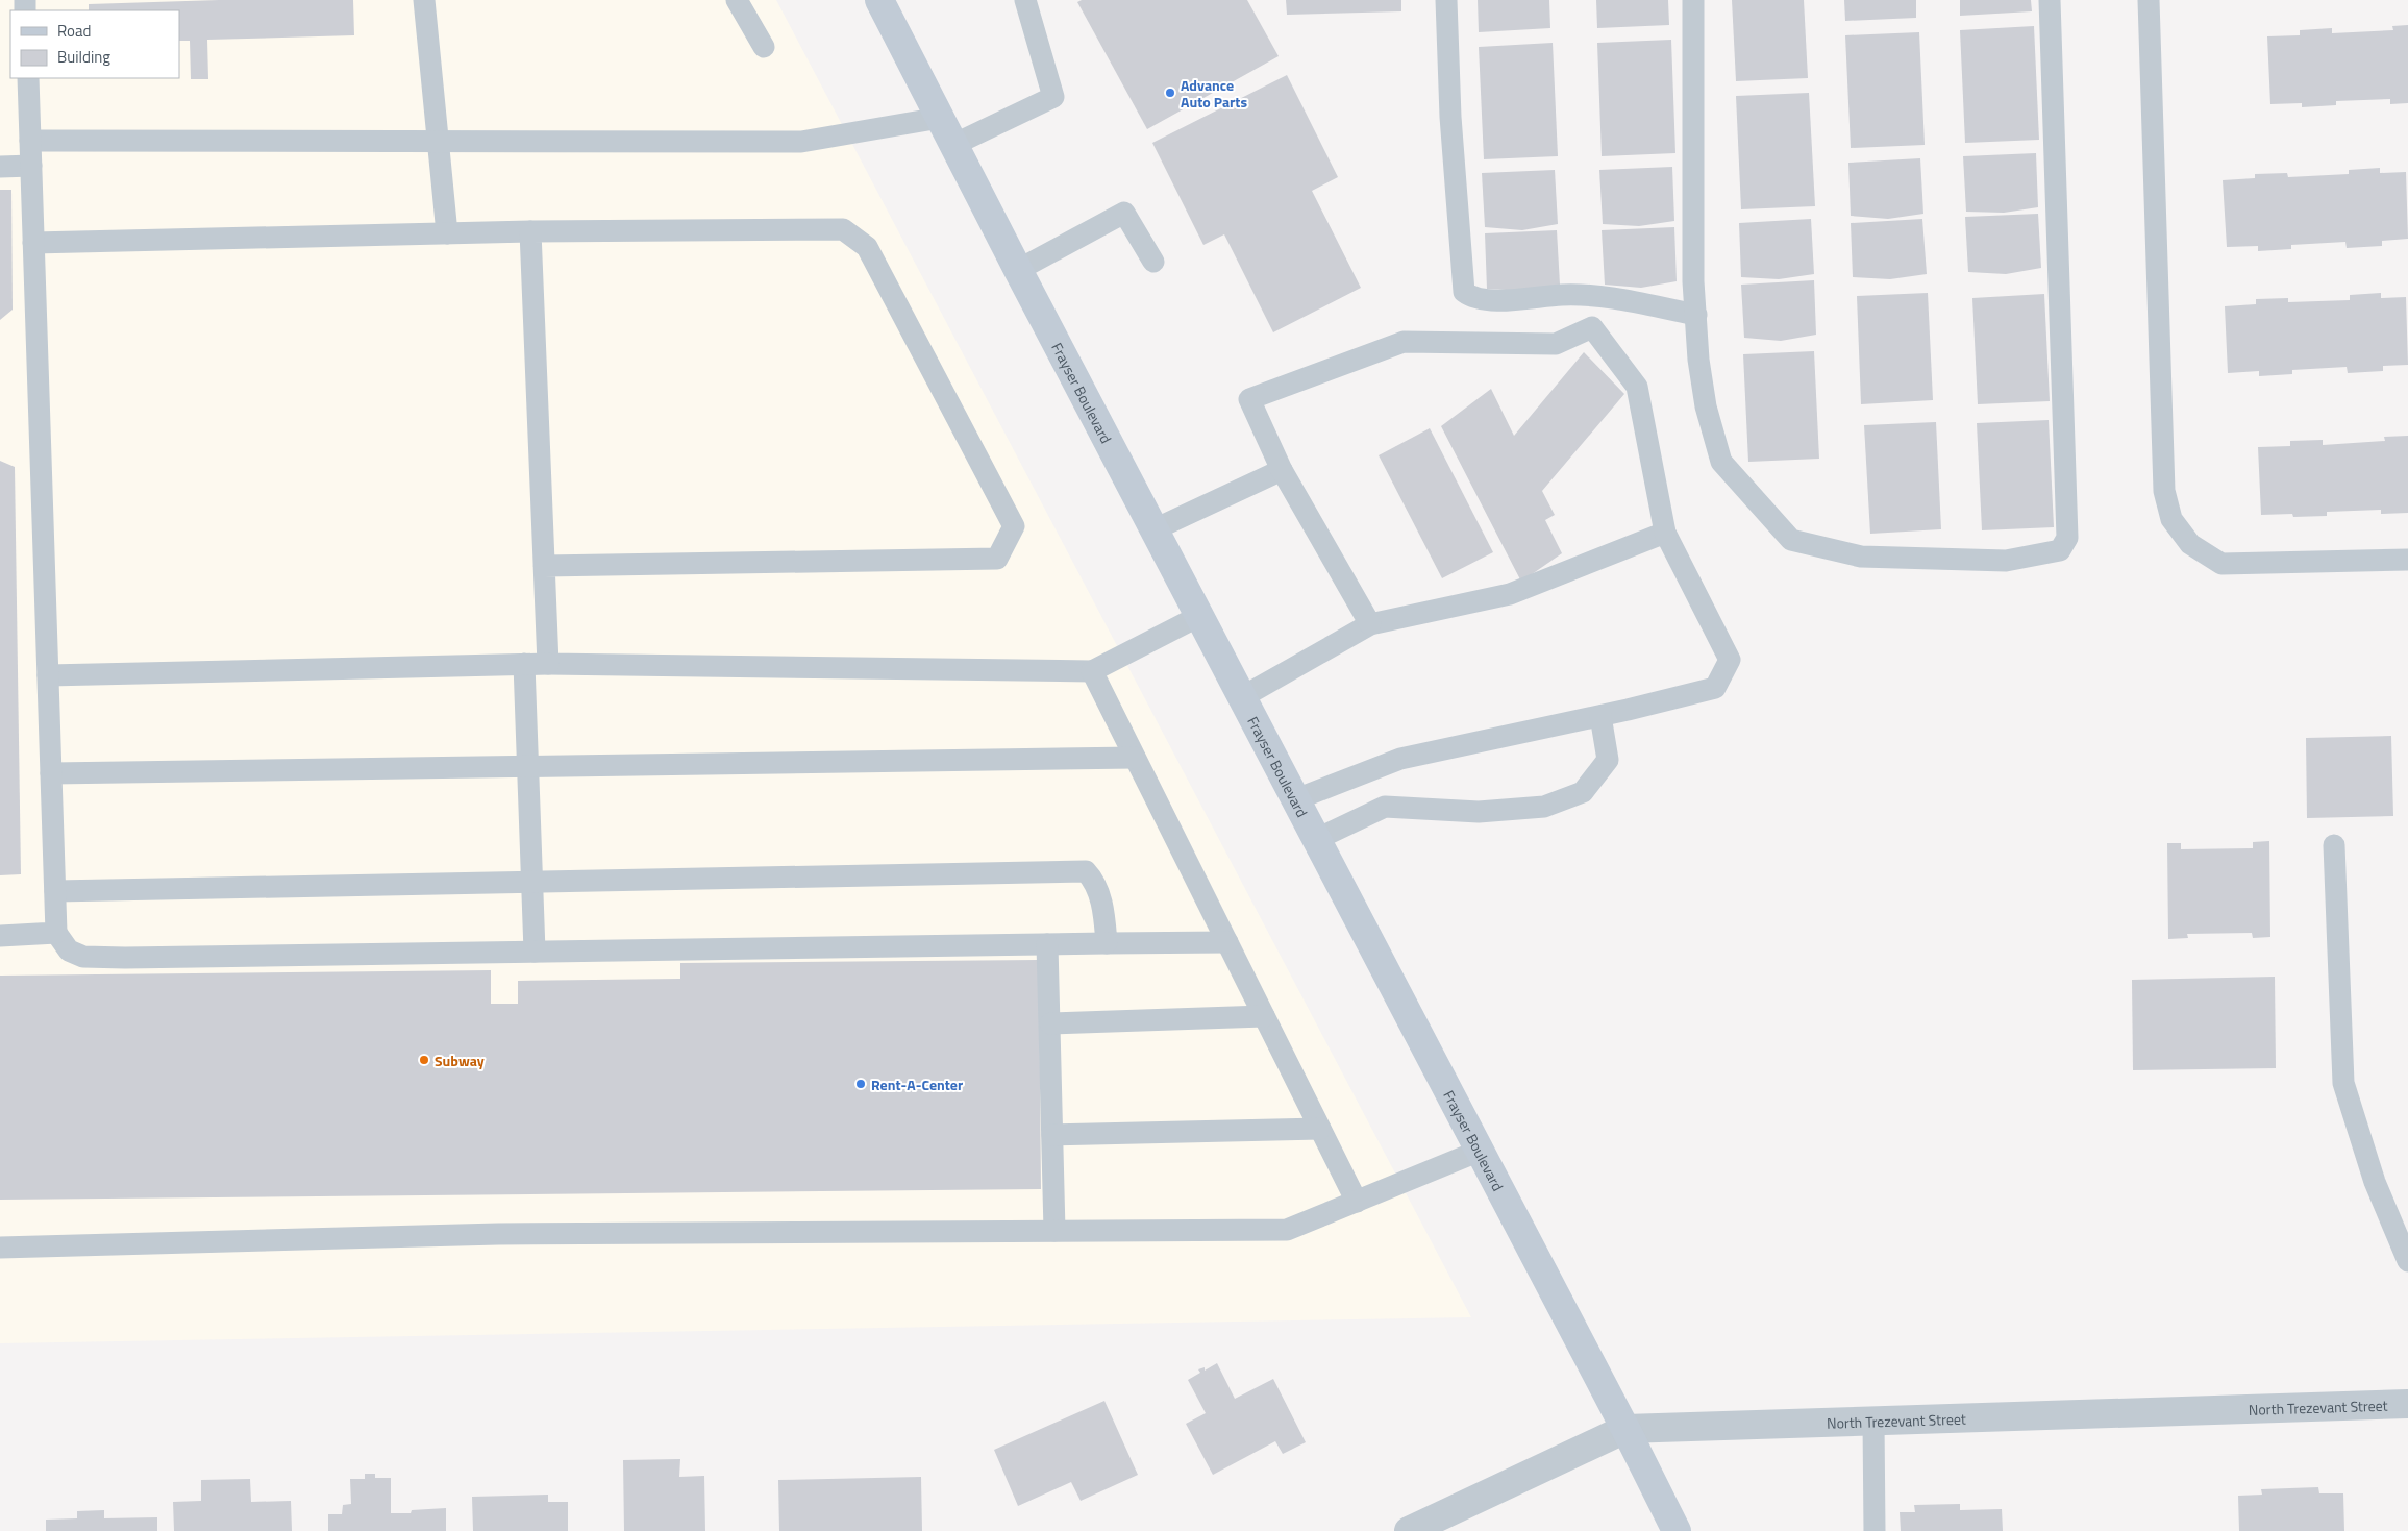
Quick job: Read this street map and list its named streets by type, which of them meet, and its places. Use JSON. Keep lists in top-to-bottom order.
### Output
{
  "streets": {
    "main road": ["Frayser Boulevard"],
    "street": ["North Trezevant Street"]
  },
  "crossings": [
    ["Frayser Boulevard", "North Trezevant Street"]
  ],
  "places": ["Advance Auto Parts", "Subway", "Rent-A-Center"],
  "legend": ["Road", "Building"]
}
